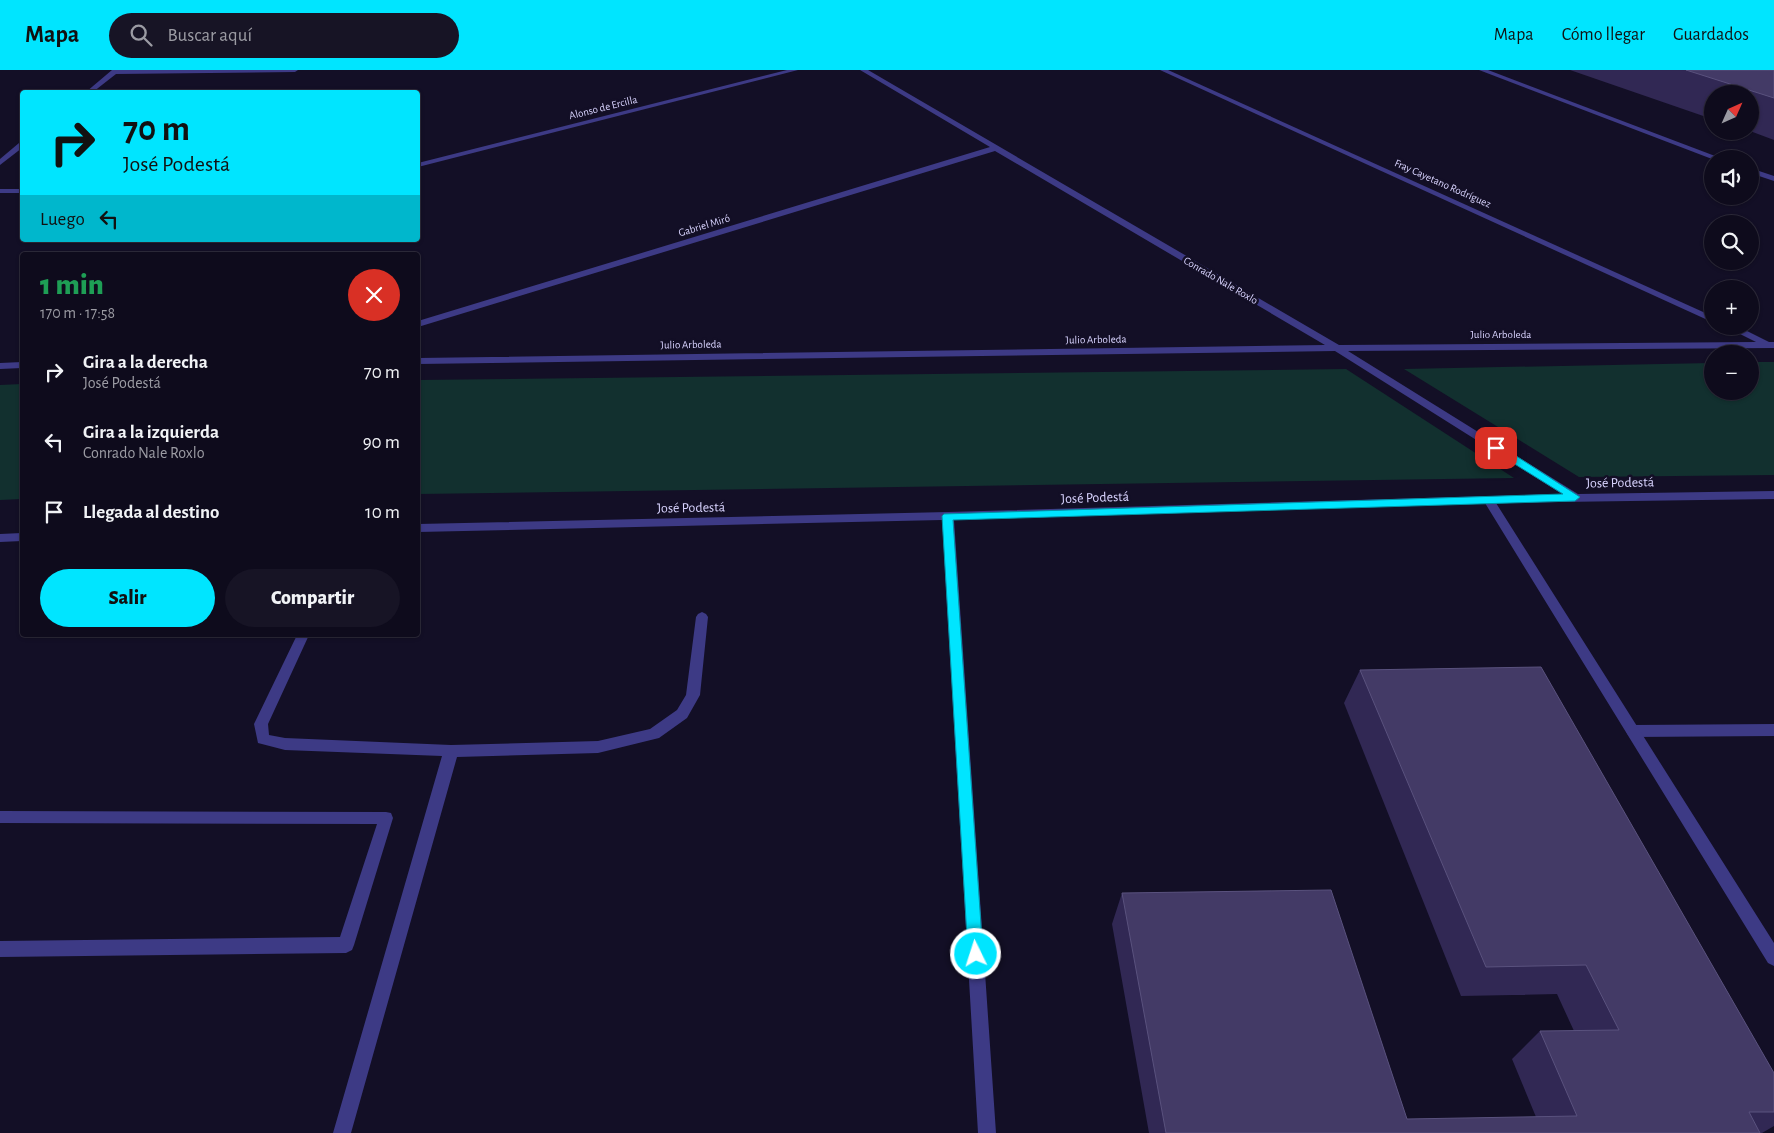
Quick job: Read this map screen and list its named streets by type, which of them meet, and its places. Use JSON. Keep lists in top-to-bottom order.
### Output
{
  "streets": {
    "street": [
      "Alonso de Ercilla",
      "Fray Cayetano Rodríguez",
      "Gabriel Miró",
      "Conrado Nale Roxlo",
      "Julio Arboleda",
      "José Podestá"
    ]
  },
  "crossings": [
    ["Gabriel Miró", "Conrado Nale Roxlo"],
    ["Conrado Nale Roxlo", "Julio Arboleda"],
    ["Conrado Nale Roxlo", "José Podestá"]
  ],
  "north": "top right",
  "page": {
    "header": "Mapa",
    "search": "Buscar aquí",
    "nav": ["Mapa", "Cómo llegar", "Guardados"],
    "map_buttons": ["+", "−"],
    "turn": ["70 m", "José Podestá"],
    "then": "Luego",
    "heading": ["1 min", "170 m · 17:58"],
    "list": [
      {
        "name": "Gira a la derecha",
        "note": "José Podestá",
        "value": "70 m"
      },
      {
        "name": "Gira a la izquierda",
        "note": "Conrado Nale Roxlo",
        "value": "90 m"
      },
      {
        "name": "Llegada al destino",
        "value": "10 m"
      }
    ],
    "buttons": ["Salir", "Compartir"]
  }
}
